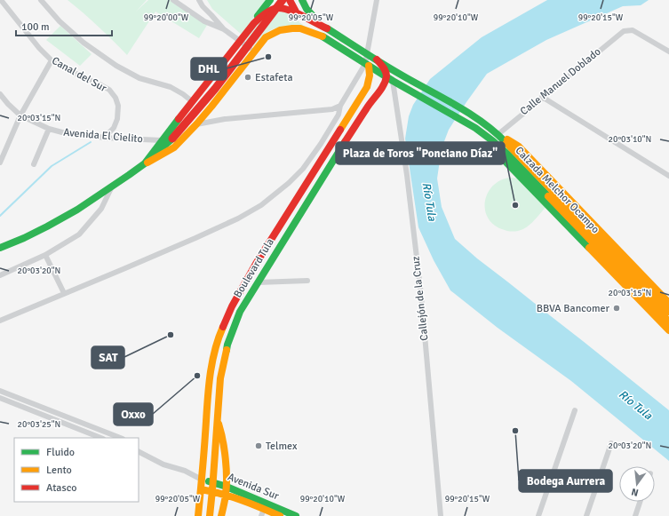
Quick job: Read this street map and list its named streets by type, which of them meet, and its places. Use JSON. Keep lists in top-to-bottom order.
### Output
{
  "streets": {
    "main road": ["Calzada Melchor Ocampo", "Boulevard Tula", "Avenida Sur"],
    "street": [
      "Canal del Sur",
      "Calle Manuel Doblado",
      "Avenida El Cielito",
      "Callejón de la Cruz"
    ]
  },
  "crossings": [
    ["Canal del Sur", "Avenida El Cielito"],
    ["Calle Manuel Doblado", "Calzada Melchor Ocampo"],
    ["Calzada Melchor Ocampo", "Boulevard Tula"],
    ["Calzada Melchor Ocampo", "Callejón de la Cruz"],
    ["Boulevard Tula", "Callejón de la Cruz"],
    ["Boulevard Tula", "Avenida Sur"]
  ],
  "water": ["Río Tula"],
  "places": [
    "DHL",
    "Estafeta",
    "Plaza de Toros \"Ponciano Díaz\"",
    "BBVA Bancomer",
    "SAT",
    "Oxxo",
    "Bodega Aurrera",
    "Telmex"
  ],
  "legend": ["Fluido", "Lento", "Atasco"],
  "scale_bar": "100 m",
  "north": "bottom",
  "coordinates": [
    "99°20'00\"W",
    "99°20'05\"W",
    "99°20'10\"W",
    "99°20'15\"W",
    "20°03'15\"N",
    "20°03'10\"N",
    "20°03'20\"N",
    "20°03'25\"N"
  ]
}
